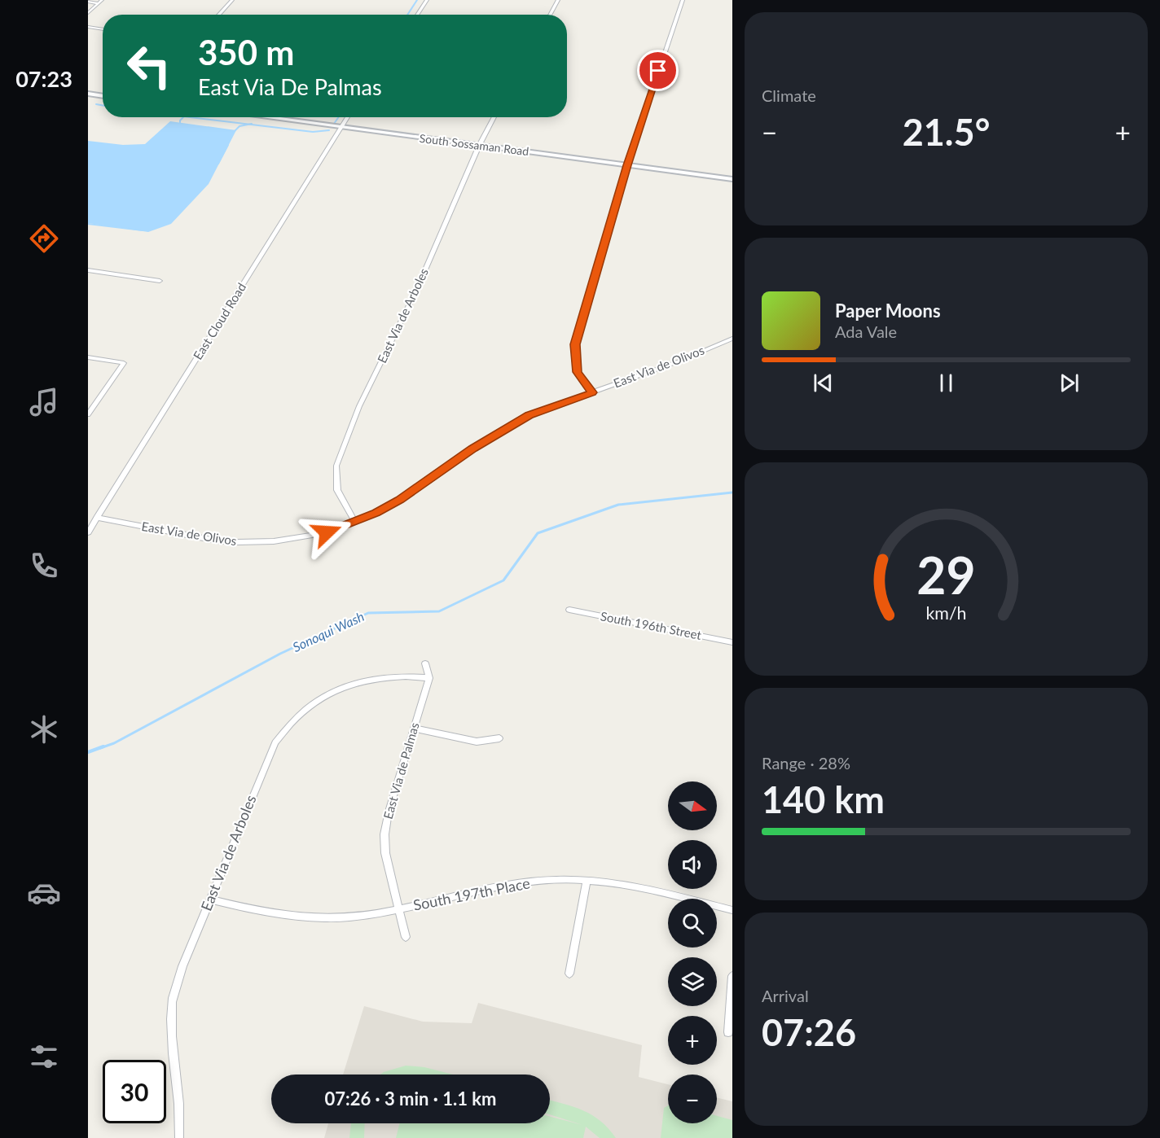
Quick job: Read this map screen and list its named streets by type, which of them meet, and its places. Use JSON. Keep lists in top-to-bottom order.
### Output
{
  "streets": {
    "main road": ["South Sossaman Road"],
    "street": [
      "East Via de Arboles",
      "East Cloud Road",
      "East Via de Olivos",
      "South 196th Street",
      "East Via de Palmas",
      "South 197th Place"
    ]
  },
  "crossings": [
    ["South Sossaman Road", "East Via de Arboles"],
    ["South Sossaman Road", "East Cloud Road"],
    ["East Via de Arboles", "East Via de Olivos"],
    ["East Via de Arboles", "East Via de Palmas"],
    ["East Via de Arboles", "South 197th Place"],
    ["East Cloud Road", "East Via de Olivos"],
    ["East Via de Palmas", "South 197th Place"]
  ],
  "water": ["Sonoqui Wash"],
  "north": "right",
  "page": {
    "tabs": "07:23",
    "tile": [
      "Climate",
      ["Range · 28%", "140 km"],
      ["Arrival", "07:26"]
    ],
    "turn": ["350 m", "East Via De Palmas"],
    "heat": ["−", "21.5°", "+"],
    "song": ["Paper Moons", "Ada Vale"],
    "map_buttons": ["+", "−"],
    "limit": "30",
    "trip": "07:26 · 3 min · 1.1 km",
    "gauge": ["29", "km/h"]
  }
}
